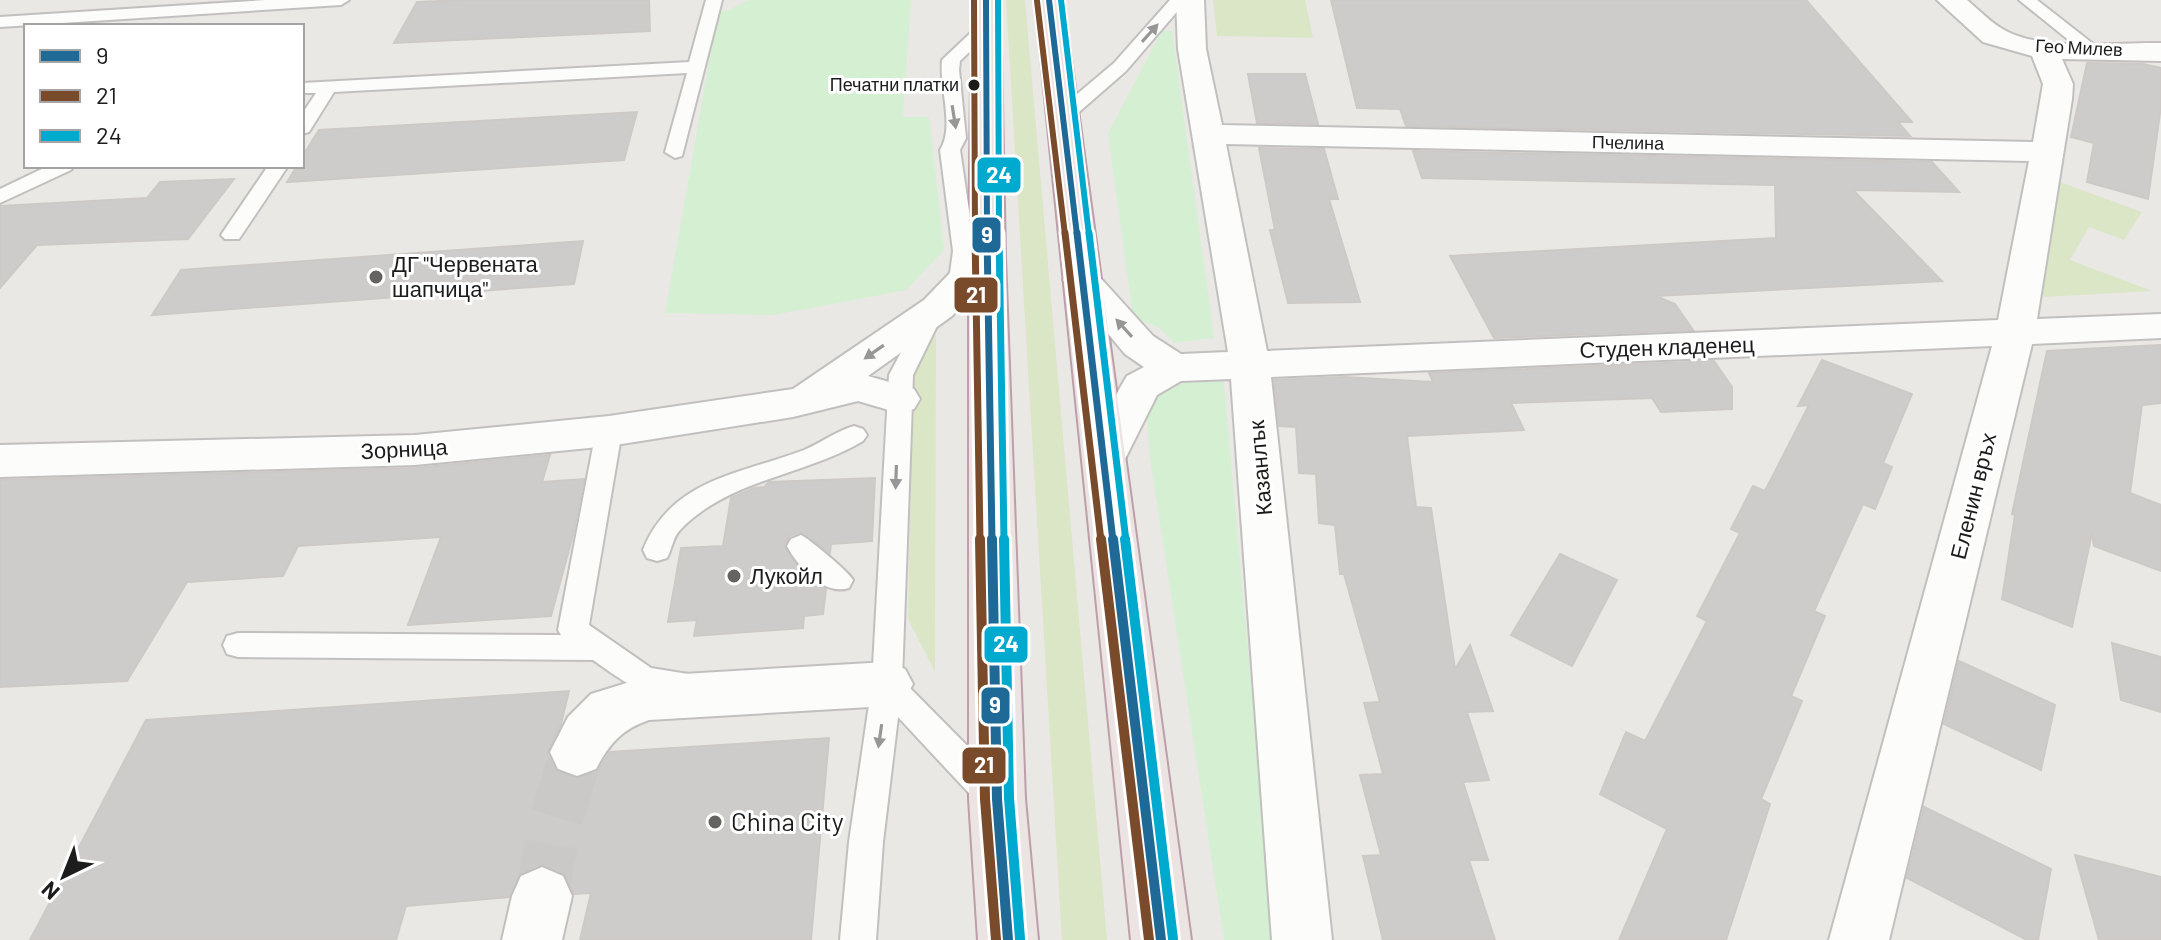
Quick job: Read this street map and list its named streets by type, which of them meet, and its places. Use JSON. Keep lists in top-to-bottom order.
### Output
{
  "streets": {
    "street": [
      "Гео Милев",
      "Пчелина",
      "Студен кладенец",
      "Зорница",
      "Казанлък",
      "Еленин връх"
    ]
  },
  "crossings": [
    ["Гео Милев", "Еленин връх"],
    ["Пчелина", "Казанлък"],
    ["Пчелина", "Еленин връх"],
    ["Студен кладенец", "Казанлък"],
    ["Студен кладенец", "Еленин връх"]
  ],
  "places": [
    "Печатни платки",
    "ДГ \"Червената шапчица\"",
    "Лукойл",
    "China City"
  ],
  "lines": ["transit line 9", "transit line 21", "transit line 24"],
  "legend": ["9", "21", "24"],
  "north": "bottom left"
}
